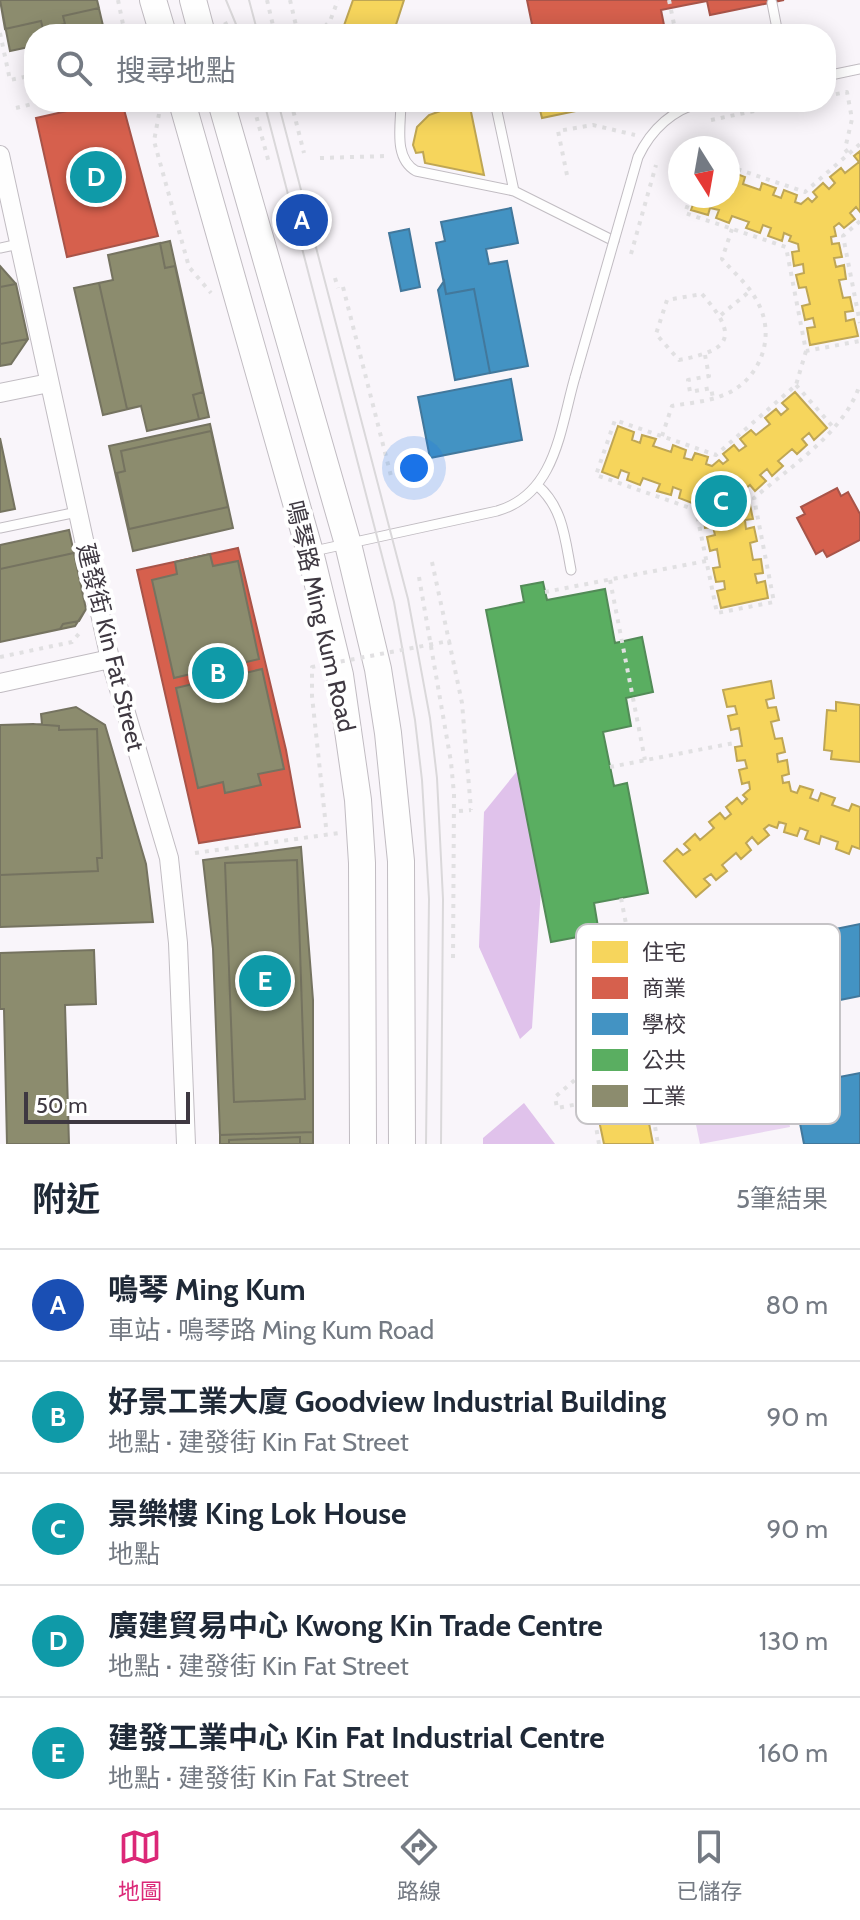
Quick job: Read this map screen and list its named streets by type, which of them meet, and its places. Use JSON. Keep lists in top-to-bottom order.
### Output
{
  "streets": {
    "main road": ["鳴琴路 Ming Kum Road"],
    "street": ["建發街 Kin Fat Street"]
  },
  "legend": [
    "住宅",
    "商業",
    "學校",
    "公共",
    "工業"
  ],
  "scale_bar": "50 m",
  "north": "bottom",
  "page": {
    "search": "搜尋地點",
    "pins": [
      "D",
      "A",
      "C",
      "B",
      "E"
    ],
    "scale": "50 m",
    "heading": ["附近", "5筆結果"],
    "list": [
      {
        "mark": "A",
        "name": "鳴琴 Ming Kum",
        "note": "車站 · 鳴琴路 Ming Kum Road",
        "value": "80 m"
      },
      {
        "mark": "B",
        "name": "好景工業大廈 Goodview Industrial Building",
        "note": "地點 · 建發街 Kin Fat Street",
        "value": "90 m"
      },
      {
        "mark": "C",
        "name": "景樂樓 King Lok House",
        "note": "地點",
        "value": "90 m"
      },
      {
        "mark": "D",
        "name": "廣建貿易中心 Kwong Kin Trade Centre",
        "note": "地點 · 建發街 Kin Fat Street",
        "value": "130 m"
      },
      {
        "mark": "E",
        "name": "建發工業中心 Kin Fat Industrial Centre",
        "note": "地點 · 建發街 Kin Fat Street",
        "value": "160 m"
      }
    ],
    "nav": ["地圖", "路線", "已儲存"]
  }
}
